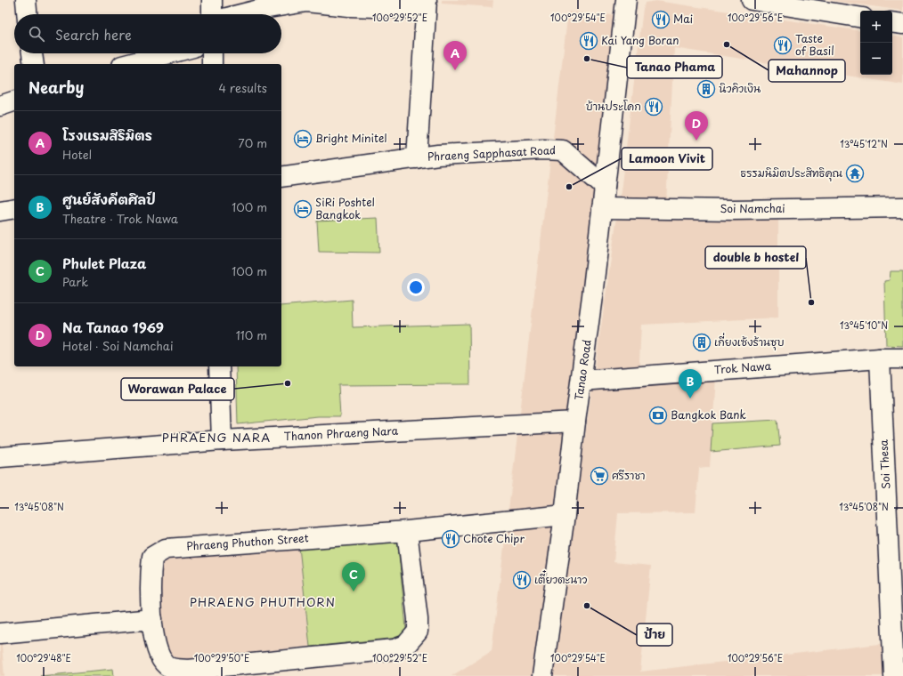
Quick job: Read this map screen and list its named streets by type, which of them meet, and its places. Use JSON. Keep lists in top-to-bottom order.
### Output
{
  "streets": {
    "street": [
      "Phraeng Sapphasat Road",
      "Soi Namchai",
      "Trok Nawa",
      "Tanao Road",
      "Thanon Phraeng Nara",
      "Soi Thesa",
      "Phraeng Phuthon Street"
    ]
  },
  "crossings": [
    ["Phraeng Sapphasat Road", "Tanao Road"],
    ["Soi Namchai", "Tanao Road"],
    ["Trok Nawa", "Tanao Road"],
    ["Trok Nawa", "Soi Thesa"],
    ["Tanao Road", "Thanon Phraeng Nara"],
    ["Tanao Road", "Phraeng Phuthon Street"]
  ],
  "districts": ["PHRAENG NARA", "PHRAENG PHUTHORN"],
  "places": {
    "restaurant": [
      "Mai",
      "Kai Yang Boran",
      "Taste of Basil",
      "บ้านประโคก",
      "Chote Chipr",
      "เตี๋ยวตะนาว"
    ],
    "other": [
      "Mahannop",
      "Tanao Phama",
      "Lamoon Vivit",
      "double b hostel",
      "Worawan Palace",
      "ป้าย"
    ],
    "building": ["นิวคิวเงิน", "เกี่ยงเซ้งร้านซุบ"],
    "hotel": ["Bright Minitel", "SiRi Poshtel Bangkok"],
    "temple": ["ธรรมนิมิตประสิทธิคุณ"],
    "bank": ["Bangkok Bank"],
    "supermarket": ["ศรีราชา"]
  },
  "page": {
    "map_buttons": ["+", "−"],
    "search": "Search here",
    "pins": [
      "A",
      "D",
      "B",
      "C"
    ],
    "heading": ["Nearby", "4 results"],
    "list": [
      {
        "mark": "A",
        "name": "โรงแรมสิริมิตร",
        "note": "Hotel",
        "value": "70 m"
      },
      {
        "mark": "B",
        "name": "ศูนย์สังคีตศิลป์",
        "note": "Theatre · Trok Nawa",
        "value": "100 m"
      },
      {
        "mark": "C",
        "name": "Phulet Plaza",
        "note": "Park",
        "value": "100 m"
      },
      {
        "mark": "D",
        "name": "Na Tanao 1969",
        "note": "Hotel · Soi Namchai",
        "value": "110 m"
      }
    ]
  },
  "coordinates": [
    "100°29'52\"E",
    "100°29'54\"E",
    "100°29'56\"E",
    "13°45'12\"N",
    "13°45'10\"N",
    "13°45'08\"N",
    "100°29'48\"E",
    "100°29'50\"E"
  ]
}
